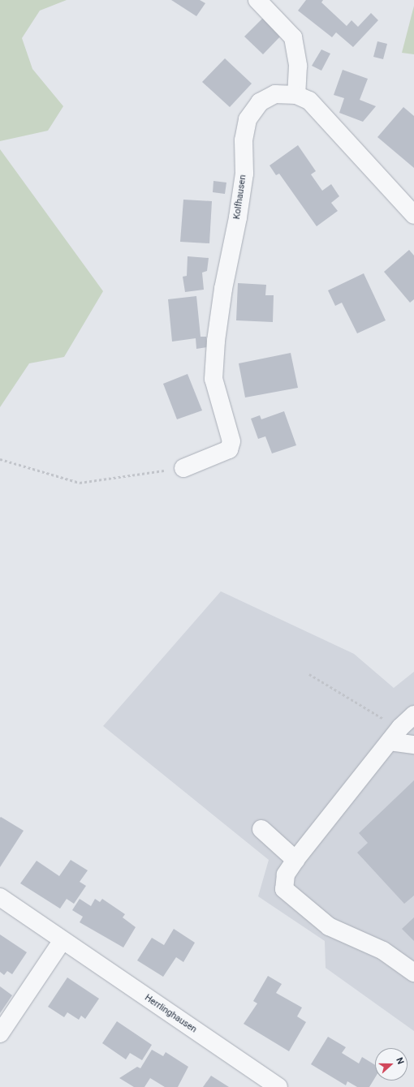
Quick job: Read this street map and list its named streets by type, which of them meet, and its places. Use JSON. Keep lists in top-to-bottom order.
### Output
{
  "streets": {
    "street": ["Kolfhausen", "Herrlinghausen"]
  },
  "north": "right"
}
